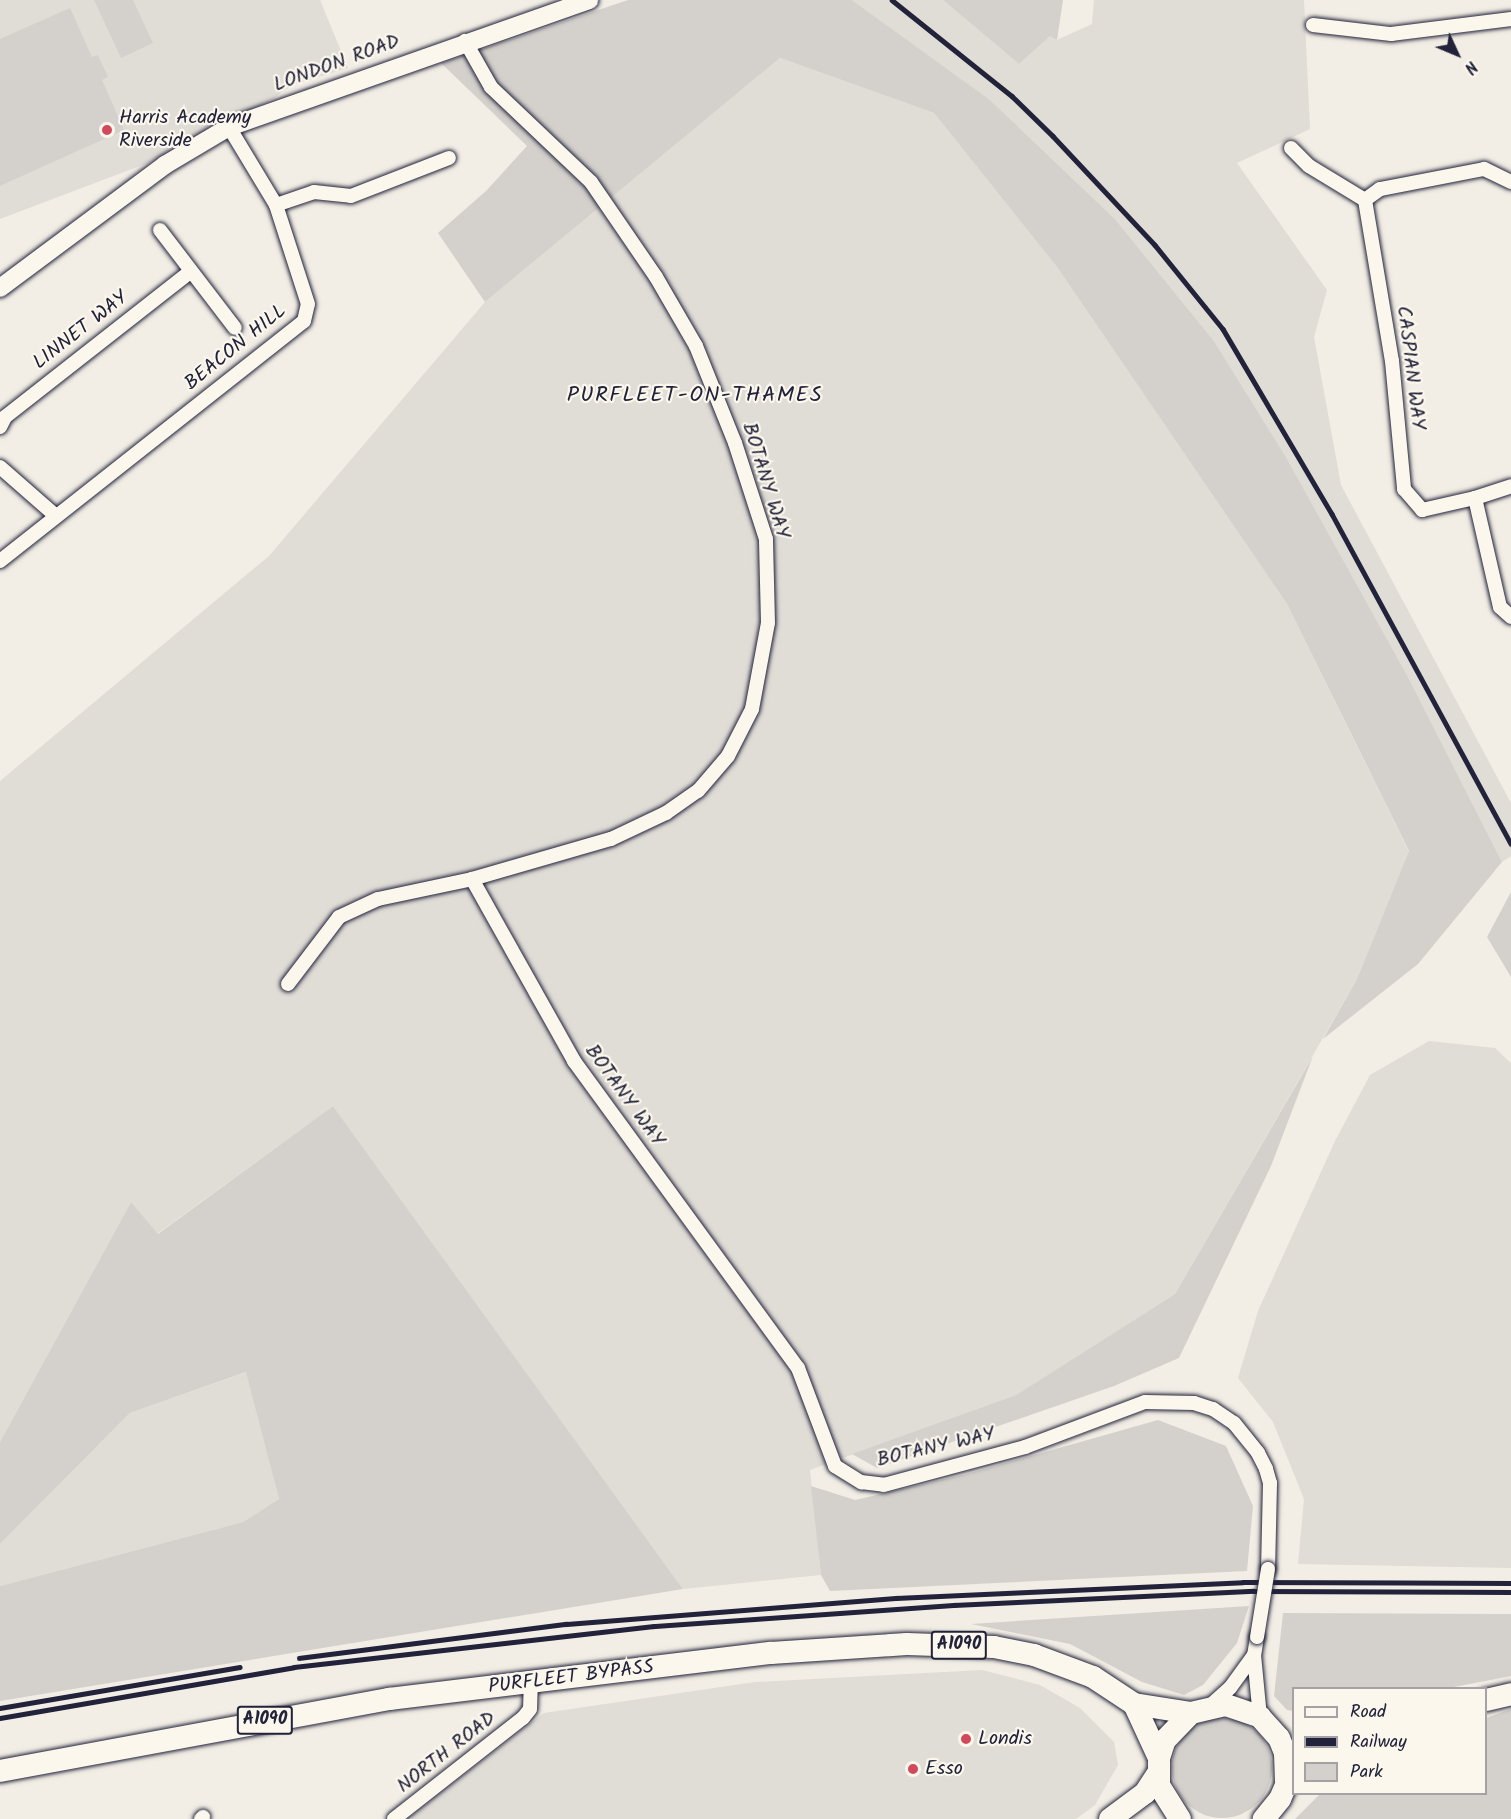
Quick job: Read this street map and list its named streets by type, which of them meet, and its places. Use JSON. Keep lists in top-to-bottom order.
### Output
{
  "streets": {
    "main road": ["A1090", "PURFLEET BYPASS"],
    "street": [
      "LONDON ROAD",
      "LINNET WAY",
      "BEACON HILL",
      "CASPIAN WAY",
      "BOTANY WAY",
      "NORTH ROAD"
    ]
  },
  "crossings": [
    ["LONDON ROAD", "BEACON HILL"],
    ["LONDON ROAD", "BOTANY WAY"],
    ["BOTANY WAY", "PURFLEET BYPASS"],
    ["PURFLEET BYPASS", "NORTH ROAD"]
  ],
  "districts": ["PURFLEET-ON-THAMES"],
  "places": ["Harris Academy Riverside", "Londis", "Esso"],
  "legend": ["Road", "Railway", "Park"],
  "north": "bottom right"
}
